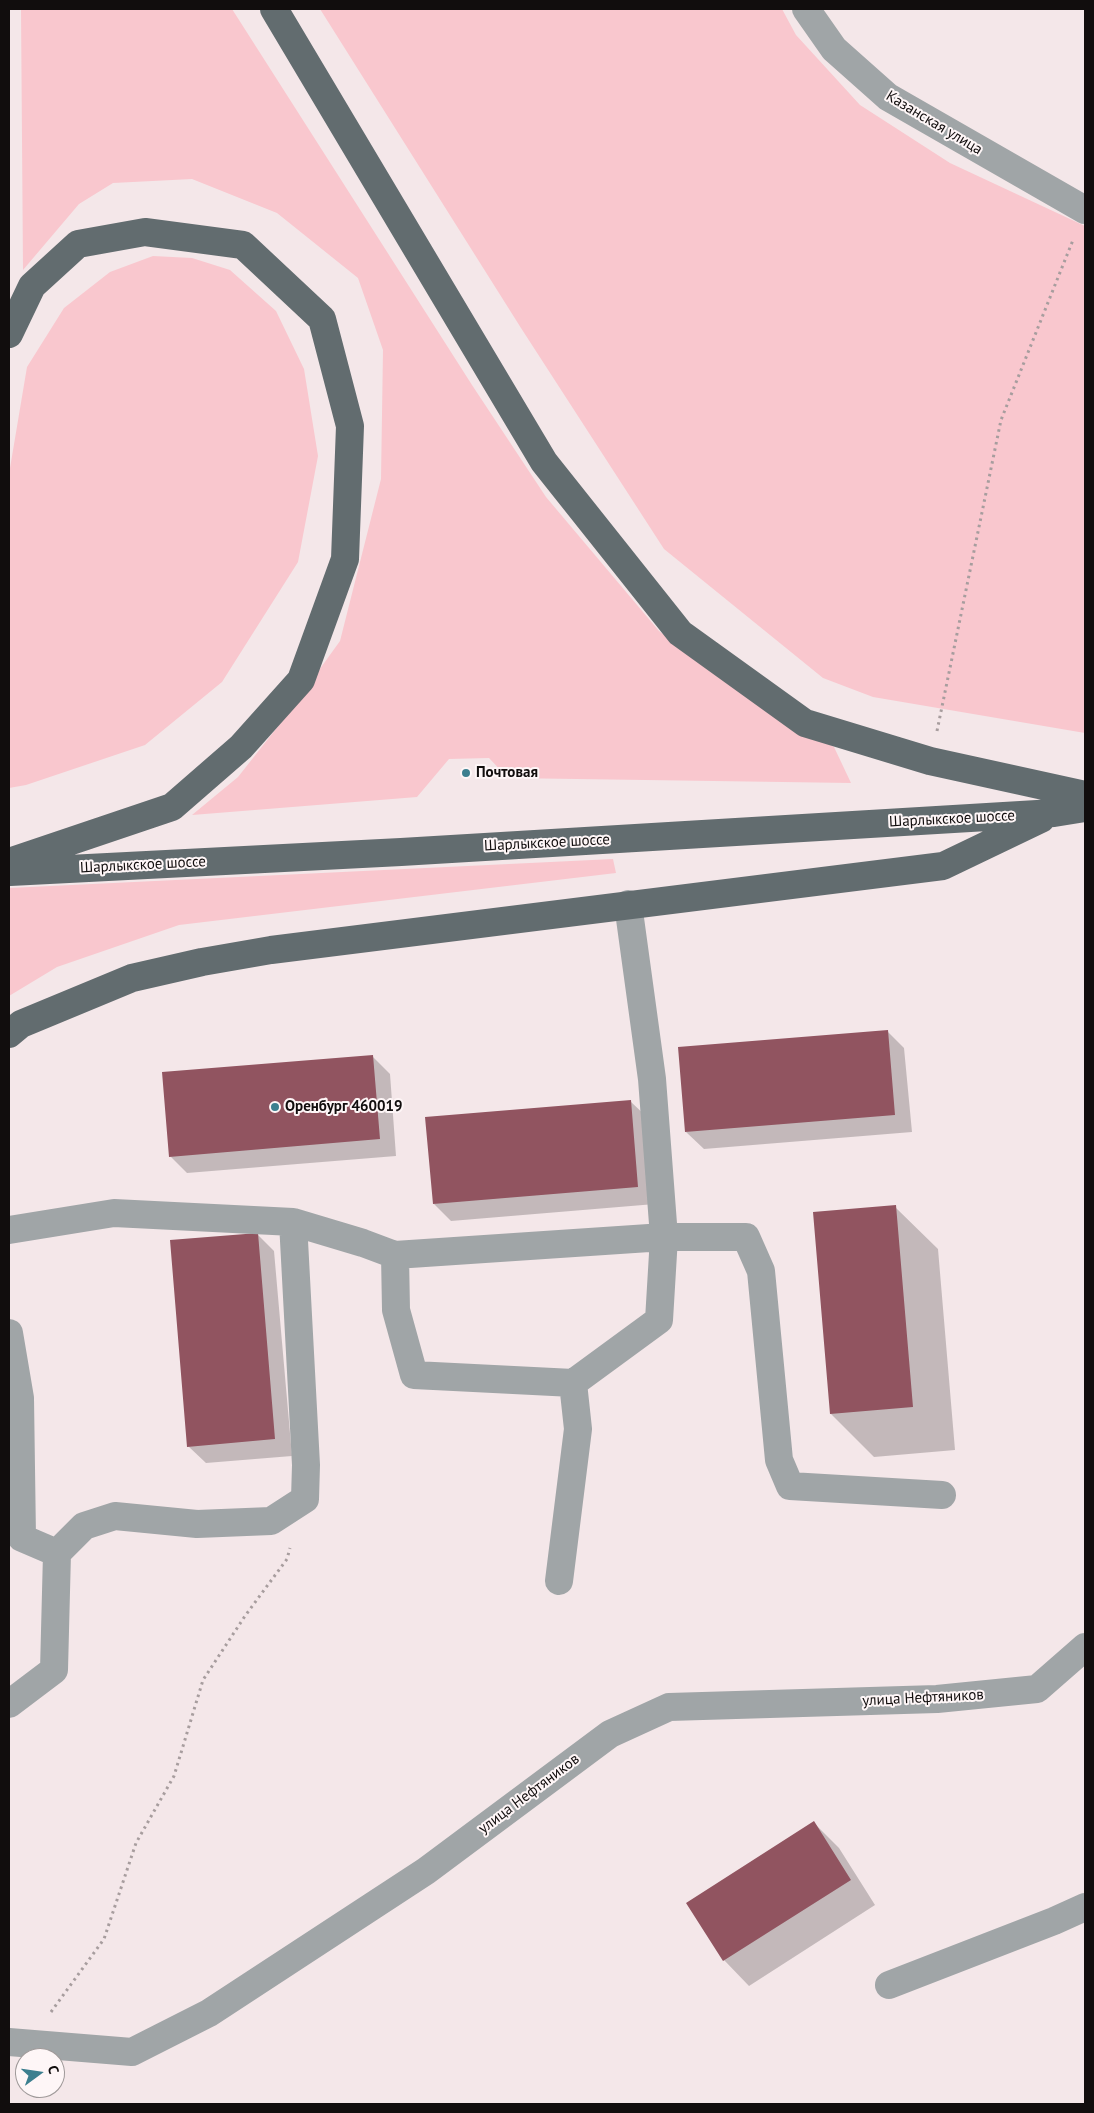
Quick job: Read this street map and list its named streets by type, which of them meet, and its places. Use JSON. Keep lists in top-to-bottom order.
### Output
{
  "streets": {
    "main road": ["Шарлыкское шоссе"],
    "street": ["Казанская улица", "улица Нефтяников"]
  },
  "places": ["Почтовая", "Оренбург 460019"],
  "north": "right"
}
